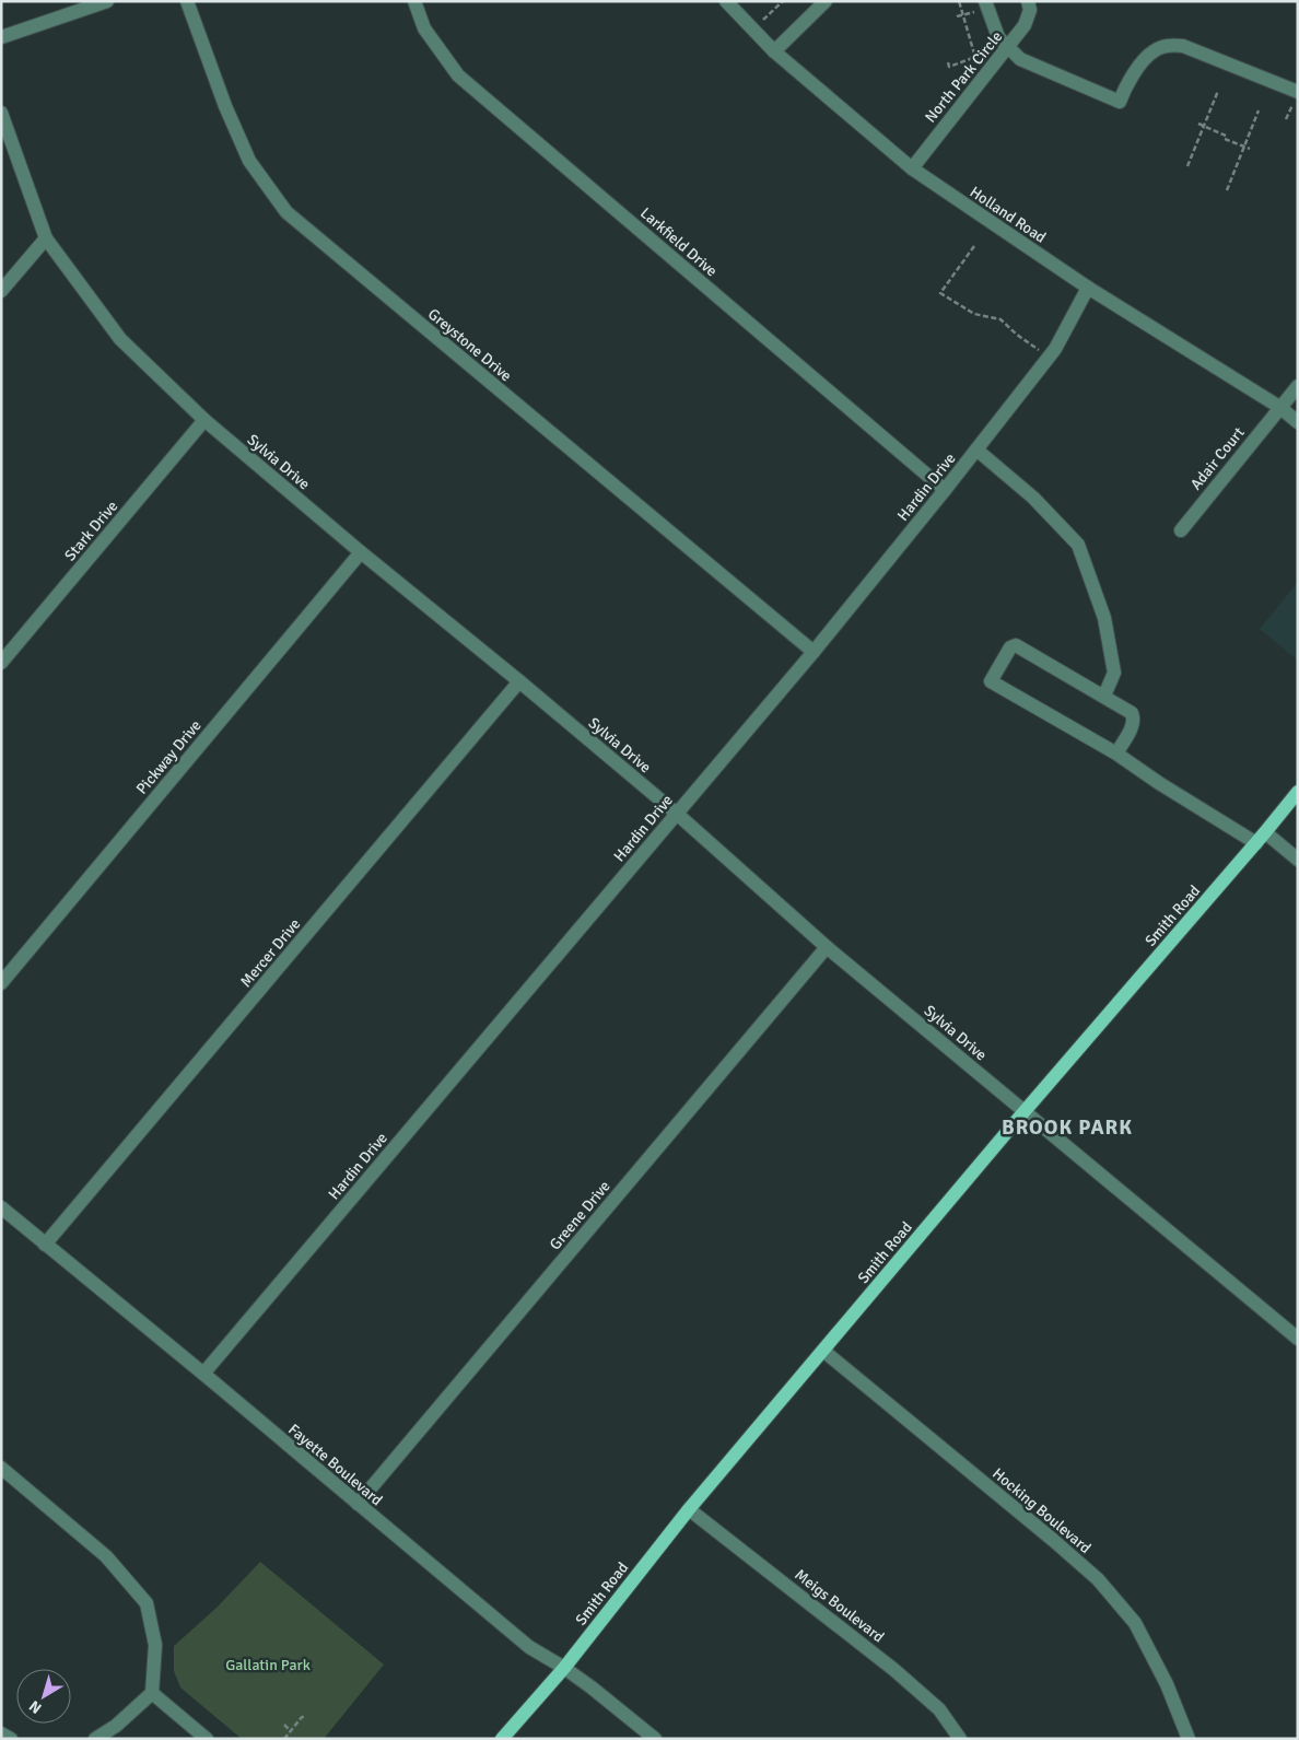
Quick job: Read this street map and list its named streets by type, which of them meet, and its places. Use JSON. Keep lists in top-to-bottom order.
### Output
{
  "streets": {
    "main road": ["Smith Road"],
    "street": [
      "North Park Circle",
      "Holland Road",
      "Larkfield Drive",
      "Greystone Drive",
      "Adair Court",
      "Sylvia Drive",
      "Hardin Drive",
      "Stark Drive",
      "Pickway Drive",
      "Mercer Drive",
      "Greene Drive",
      "Fayette Boulevard",
      "Hocking Boulevard",
      "Meigs Boulevard"
    ]
  },
  "crossings": [
    ["North Park Circle", "Holland Road"],
    ["Holland Road", "Adair Court"],
    ["Holland Road", "Hardin Drive"],
    ["Larkfield Drive", "Hardin Drive"],
    ["Greystone Drive", "Hardin Drive"],
    ["Sylvia Drive", "Hardin Drive"],
    ["Sylvia Drive", "Stark Drive"],
    ["Sylvia Drive", "Pickway Drive"],
    ["Sylvia Drive", "Smith Road"],
    ["Sylvia Drive", "Mercer Drive"],
    ["Sylvia Drive", "Greene Drive"],
    ["Hardin Drive", "Fayette Boulevard"],
    ["Smith Road", "Fayette Boulevard"],
    ["Smith Road", "Hocking Boulevard"],
    ["Smith Road", "Meigs Boulevard"],
    ["Mercer Drive", "Fayette Boulevard"],
    ["Greene Drive", "Fayette Boulevard"]
  ],
  "districts": ["BROOK PARK"],
  "parks": ["Gallatin Park"],
  "north": "bottom left"
}
